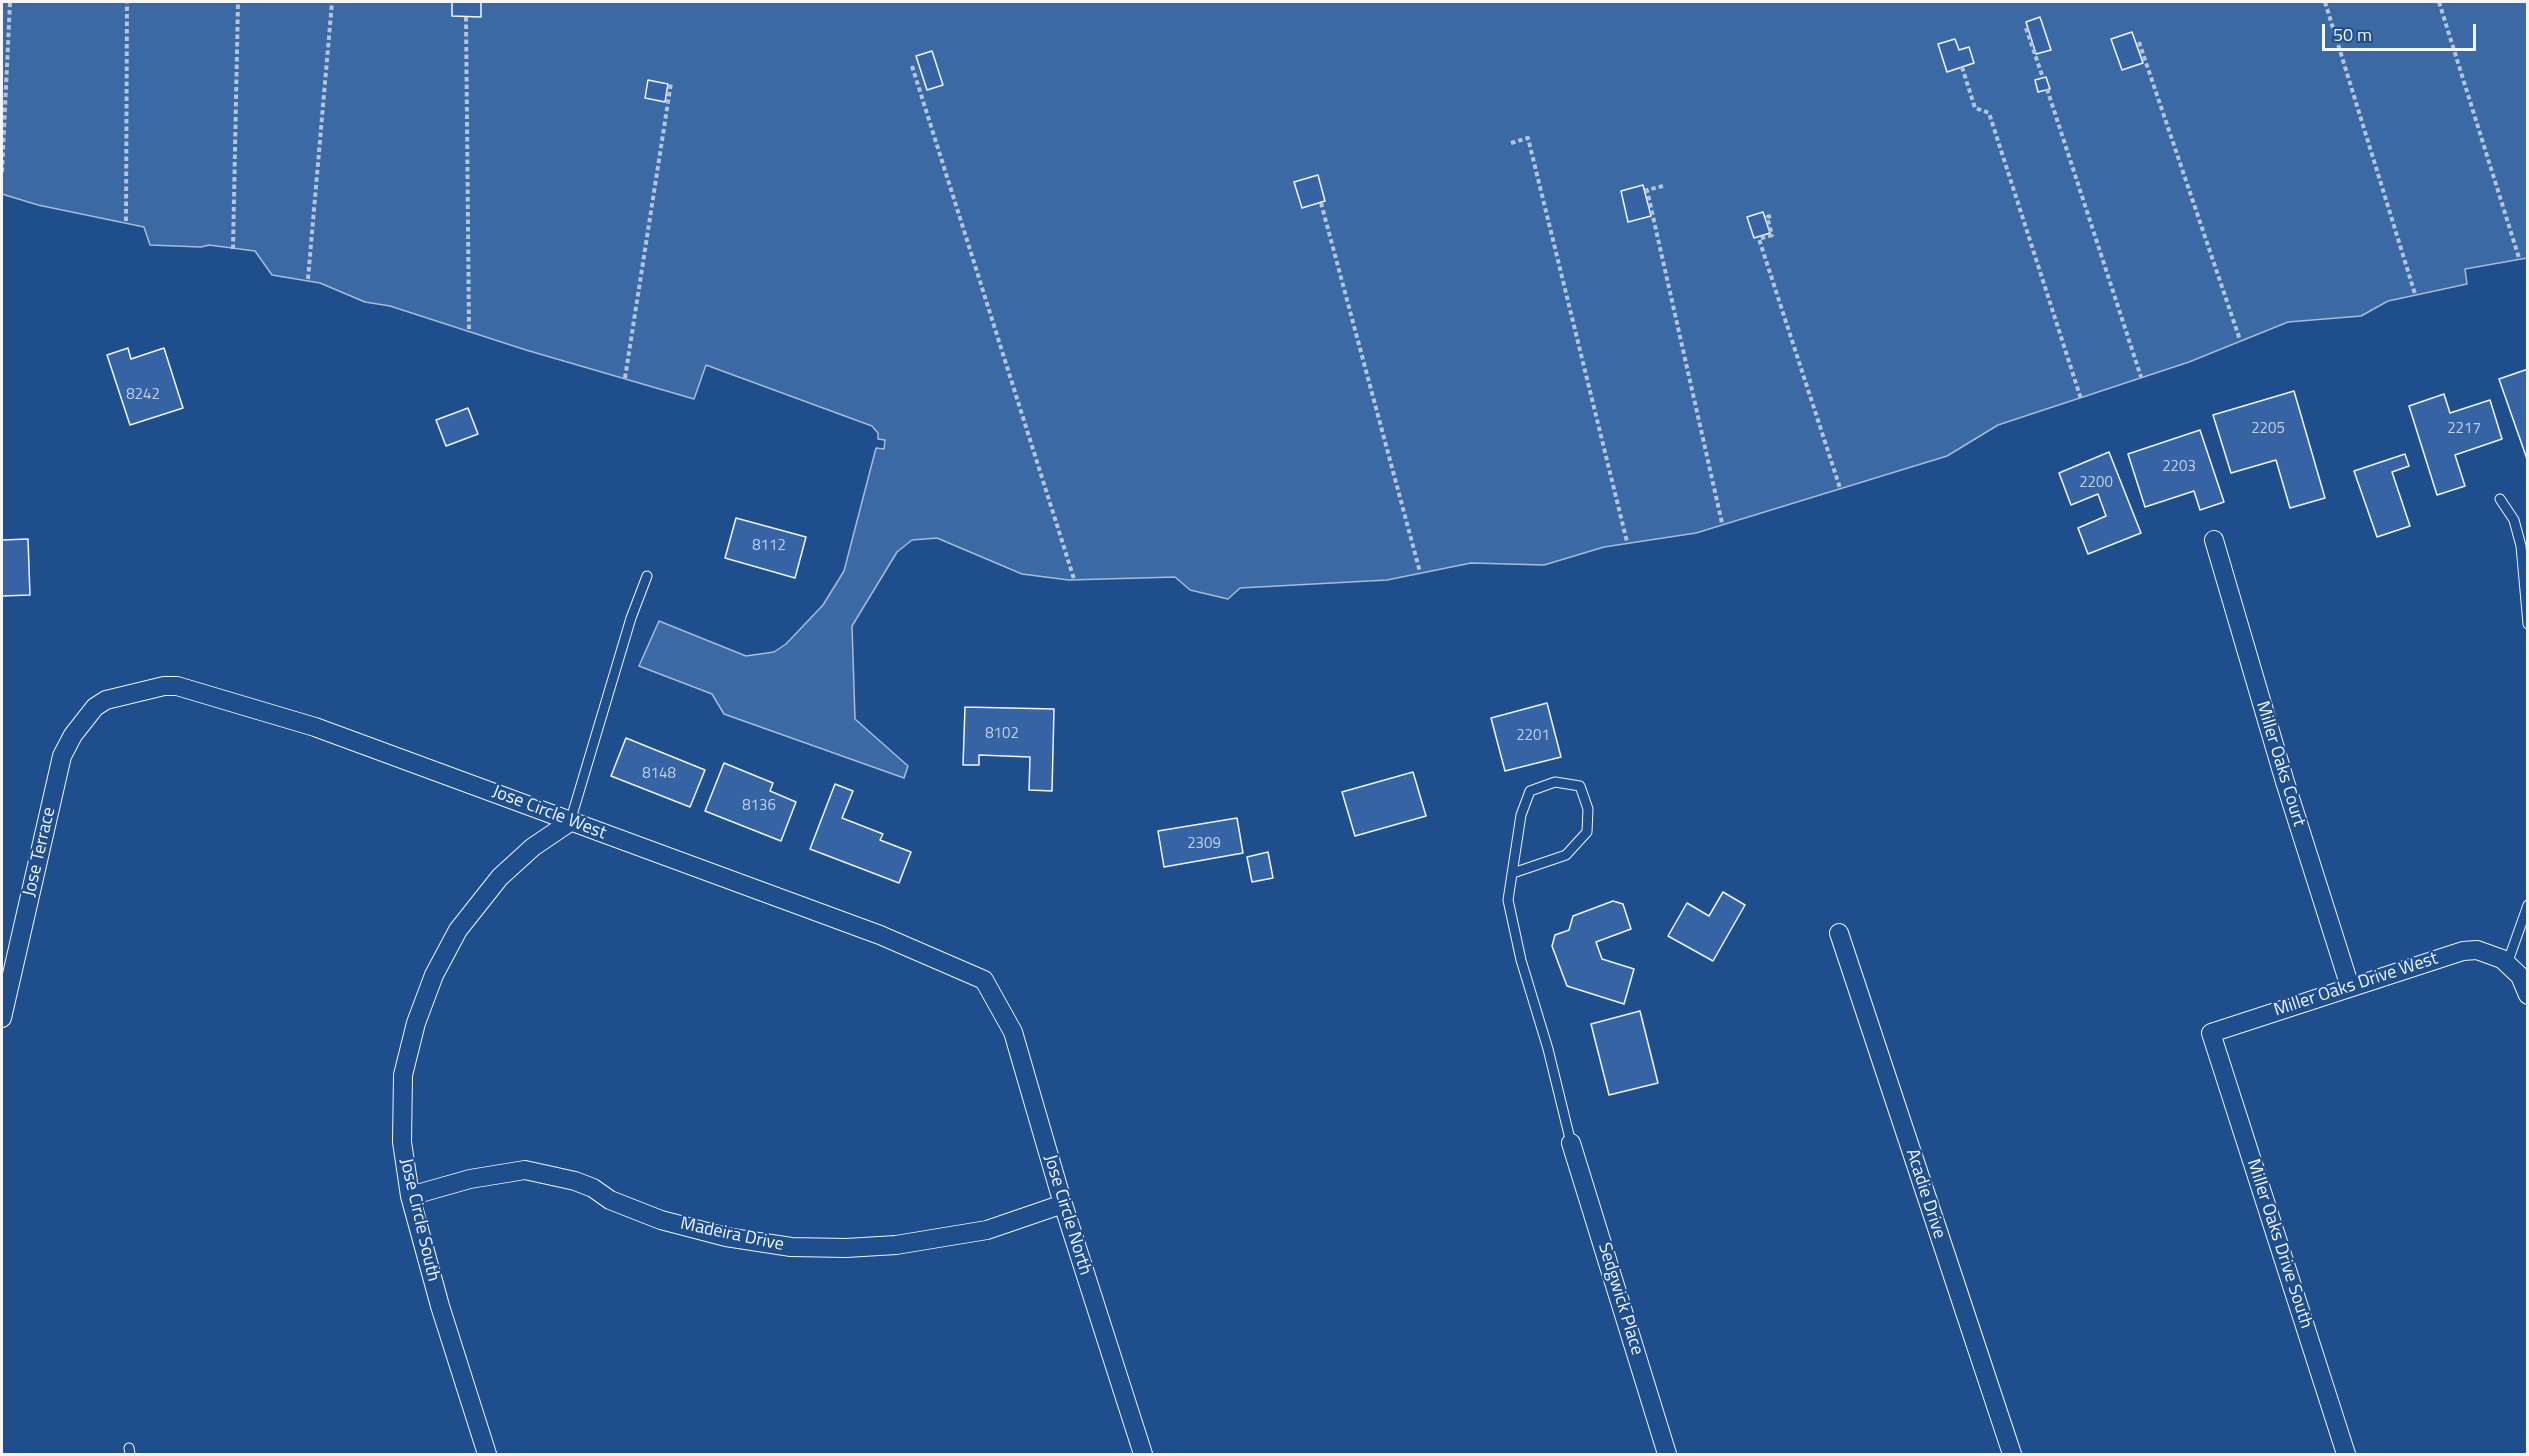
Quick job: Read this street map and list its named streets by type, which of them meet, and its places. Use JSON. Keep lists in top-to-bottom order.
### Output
{
  "streets": {
    "street": [
      "Miller Oaks Court",
      "Jose Circle West",
      "Jose Terrace",
      "Miller Oaks Drive West",
      "Acadie Drive",
      "Jose Circle North",
      "Jose Circle South",
      "Madeira Drive",
      "Miller Oaks Drive South",
      "Sedgwick Place"
    ]
  },
  "crossings": [
    ["Miller Oaks Court", "Miller Oaks Drive West"],
    ["Jose Circle West", "Jose Terrace"],
    ["Jose Circle West", "Jose Circle North"],
    ["Jose Circle West", "Jose Circle South"],
    ["Miller Oaks Drive West", "Miller Oaks Drive South"],
    ["Jose Circle North", "Madeira Drive"],
    ["Jose Circle South", "Madeira Drive"]
  ],
  "house_numbers": [
    "8242",
    "2205",
    "2217",
    "2203",
    "2200",
    "8112",
    "8102",
    "2201",
    "8148",
    "8136",
    "2309"
  ],
  "scale_bar": "50 m"
}
